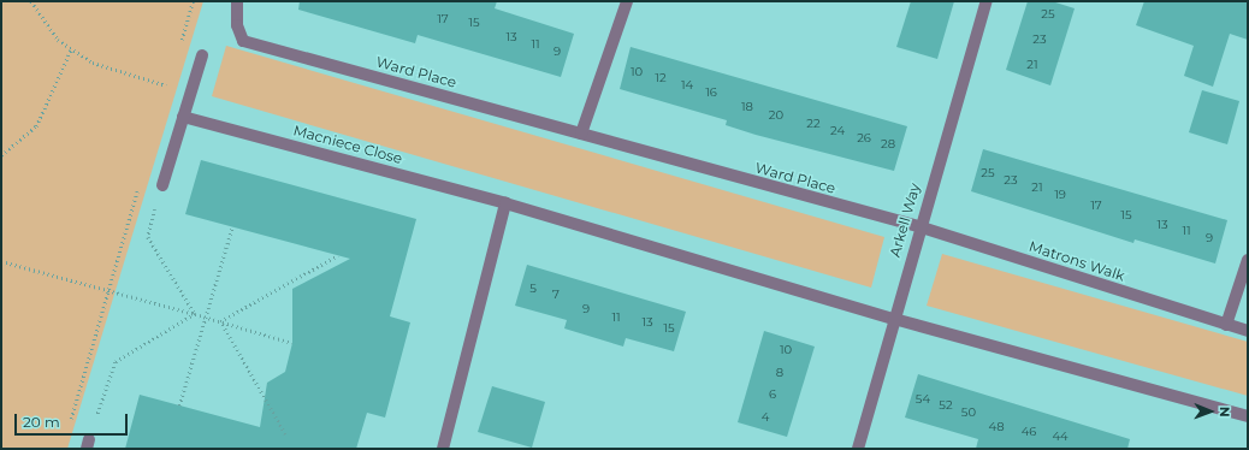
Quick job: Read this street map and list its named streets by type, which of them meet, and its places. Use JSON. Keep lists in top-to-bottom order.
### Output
{
  "streets": {
    "street": [
      "Ward Place",
      "Macniece Close",
      "Arkell Way",
      "Matrons Walk"
    ]
  },
  "crossings": [
    ["Ward Place", "Arkell Way"],
    ["Ward Place", "Matrons Walk"],
    ["Macniece Close", "Arkell Way"],
    ["Arkell Way", "Matrons Walk"]
  ],
  "house_numbers": [
    "25",
    "17",
    "15",
    "13",
    "23",
    "11",
    "9",
    "21",
    "10",
    "12",
    "14",
    "16",
    "18",
    "20",
    "22",
    "24",
    "26",
    "28",
    "25",
    "23",
    "21",
    "19",
    "17",
    "15",
    "13",
    "11",
    "9",
    "5",
    "7",
    "9",
    "11",
    "13",
    "15",
    "10",
    "8",
    "6",
    "54",
    "52",
    "50",
    "4",
    "48",
    "46",
    "44"
  ],
  "scale_bar": "20 m",
  "north": "right"
}
